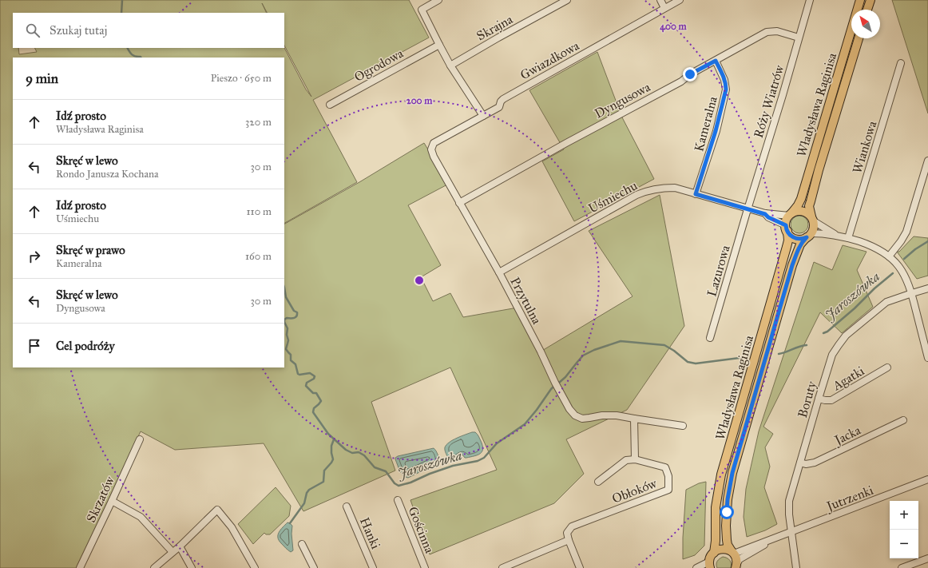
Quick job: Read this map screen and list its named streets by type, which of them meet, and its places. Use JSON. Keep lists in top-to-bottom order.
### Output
{
  "streets": {
    "main road": ["Władysława Raginisa"],
    "street": [
      "Skrajna",
      "Gwiazdkowa",
      "Ogrodowa",
      "Dyngusowa",
      "Róży Wiatrów",
      "Kameralna",
      "Wiankowa",
      "Uśmiechu",
      "Lazurowa",
      "Przytulna",
      "Agatki",
      "Boruty",
      "Jacka",
      "Obłoków",
      "Jutrzenki",
      "Skrzatów",
      "Gościnna",
      "Hanki"
    ]
  },
  "crossings": [
    ["Gwiazdkowa", "Przytulna"],
    ["Dyngusowa", "Róży Wiatrów"],
    ["Dyngusowa", "Kameralna"],
    ["Dyngusowa", "Przytulna"],
    ["Róży Wiatrów", "Uśmiechu"],
    ["Róży Wiatrów", "Lazurowa"],
    ["Władysława Raginisa", "Uśmiechu"],
    ["Władysława Raginisa", "Jutrzenki"],
    ["Kameralna", "Uśmiechu"],
    ["Uśmiechu", "Lazurowa"],
    ["Uśmiechu", "Przytulna"],
    ["Agatki", "Boruty"],
    ["Boruty", "Jacka"],
    ["Boruty", "Jutrzenki"]
  ],
  "water": ["Jaroszówka"],
  "north": "top left",
  "page": {
    "search": "Szukaj tutaj",
    "heading": ["9 min", "Pieszo · 650 m"],
    "list": [
      ["Idź prosto", "Władysława Raginisa", "320 m"],
      ["Skręć w lewo", "Rondo Janusza Kochana", "30 m"],
      ["Idź prosto", "Uśmiechu", "110 m"],
      ["Skręć w prawo", "Kameralna", "160 m"],
      ["Skręć w lewo", "Dyngusowa", "30 m"],
      "Cel podróży"
    ],
    "map_buttons": ["+", "−"]
  },
  "rings": ["400 m", "200 m"]
}
